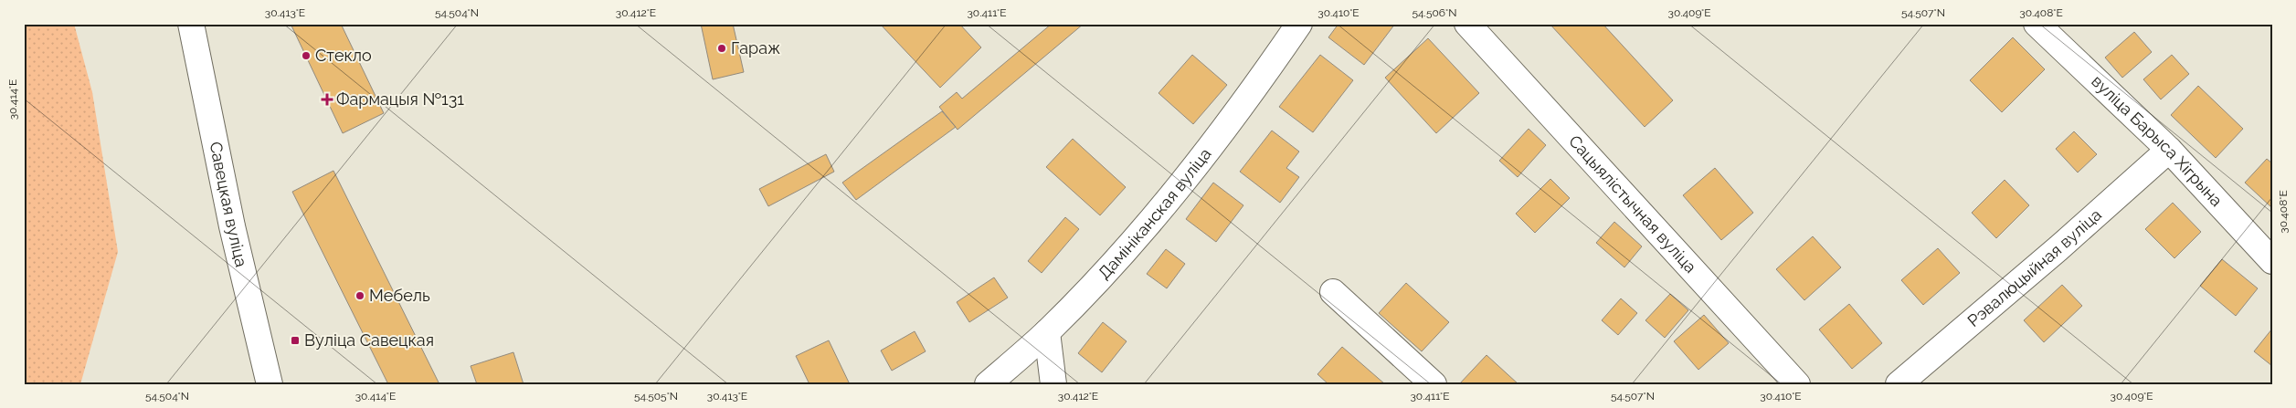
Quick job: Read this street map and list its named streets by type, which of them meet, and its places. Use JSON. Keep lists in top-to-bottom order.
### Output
{
  "streets": {
    "street": [
      "вуліца Барыса Хігрына",
      "Сацыялістычная вуліца",
      "Савецкая вуліца",
      "Дамініканская вуліца",
      "Рэвалюцыйная вуліца"
    ]
  },
  "crossings": [
    ["вуліца Барыса Хігрына", "Рэвалюцыйная вуліца"]
  ],
  "places": {
    "other": ["Гараж", "Стекло", "Мебель"],
    "health": ["Фармацыя №131"],
    "transit": ["Вуліца Савецкая"]
  },
  "coordinates": [
    "30.413°E",
    "54.504°N",
    "30.412°E",
    "30.411°E",
    "30.410°E",
    "54.506°N",
    "30.409°E",
    "54.507°N",
    "30.408°E",
    "30.414°E",
    "54.505°N"
  ]
}
